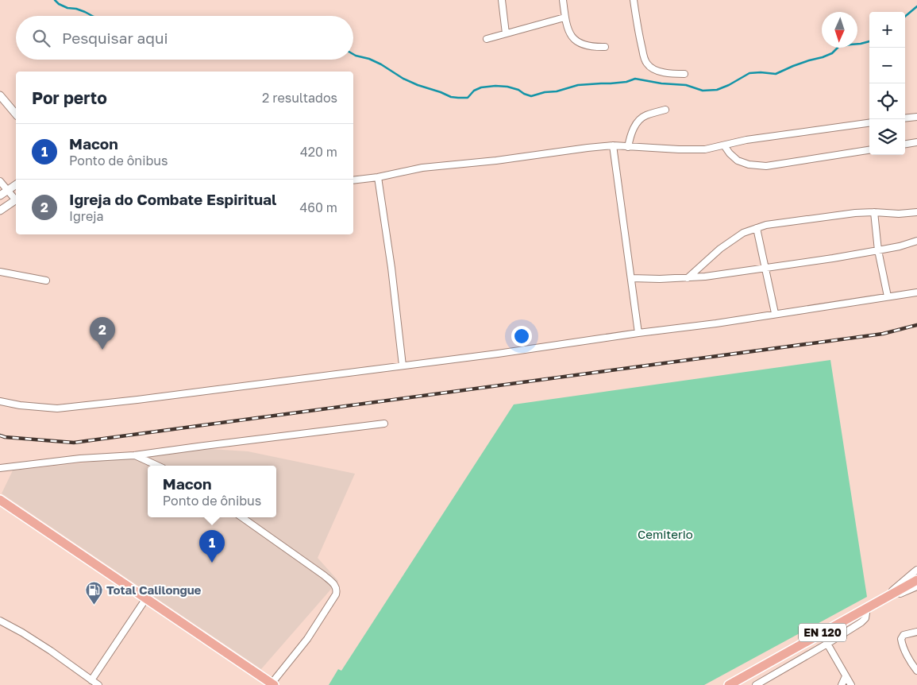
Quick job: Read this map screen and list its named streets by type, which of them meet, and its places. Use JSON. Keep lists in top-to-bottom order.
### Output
{
  "streets": {
    "main road": ["EN 120"]
  },
  "parks": ["Cemiterio"],
  "places": {
    "fuel station": ["Total Calilongue"]
  },
  "north": "bottom",
  "page": {
    "map_buttons": ["+", "−"],
    "search": "Pesquisar aqui",
    "heading": ["Por perto", "2 resultados"],
    "list": [
      {
        "mark": "1",
        "name": "Macon",
        "note": "Ponto de ônibus",
        "value": "420 m"
      },
      {
        "mark": "2",
        "name": "Igreja do Combate Espiritual",
        "note": "Igreja",
        "value": "460 m"
      }
    ],
    "pins": ["2", "1"],
    "popup": ["Macon", "Ponto de ônibus"]
  }
}
